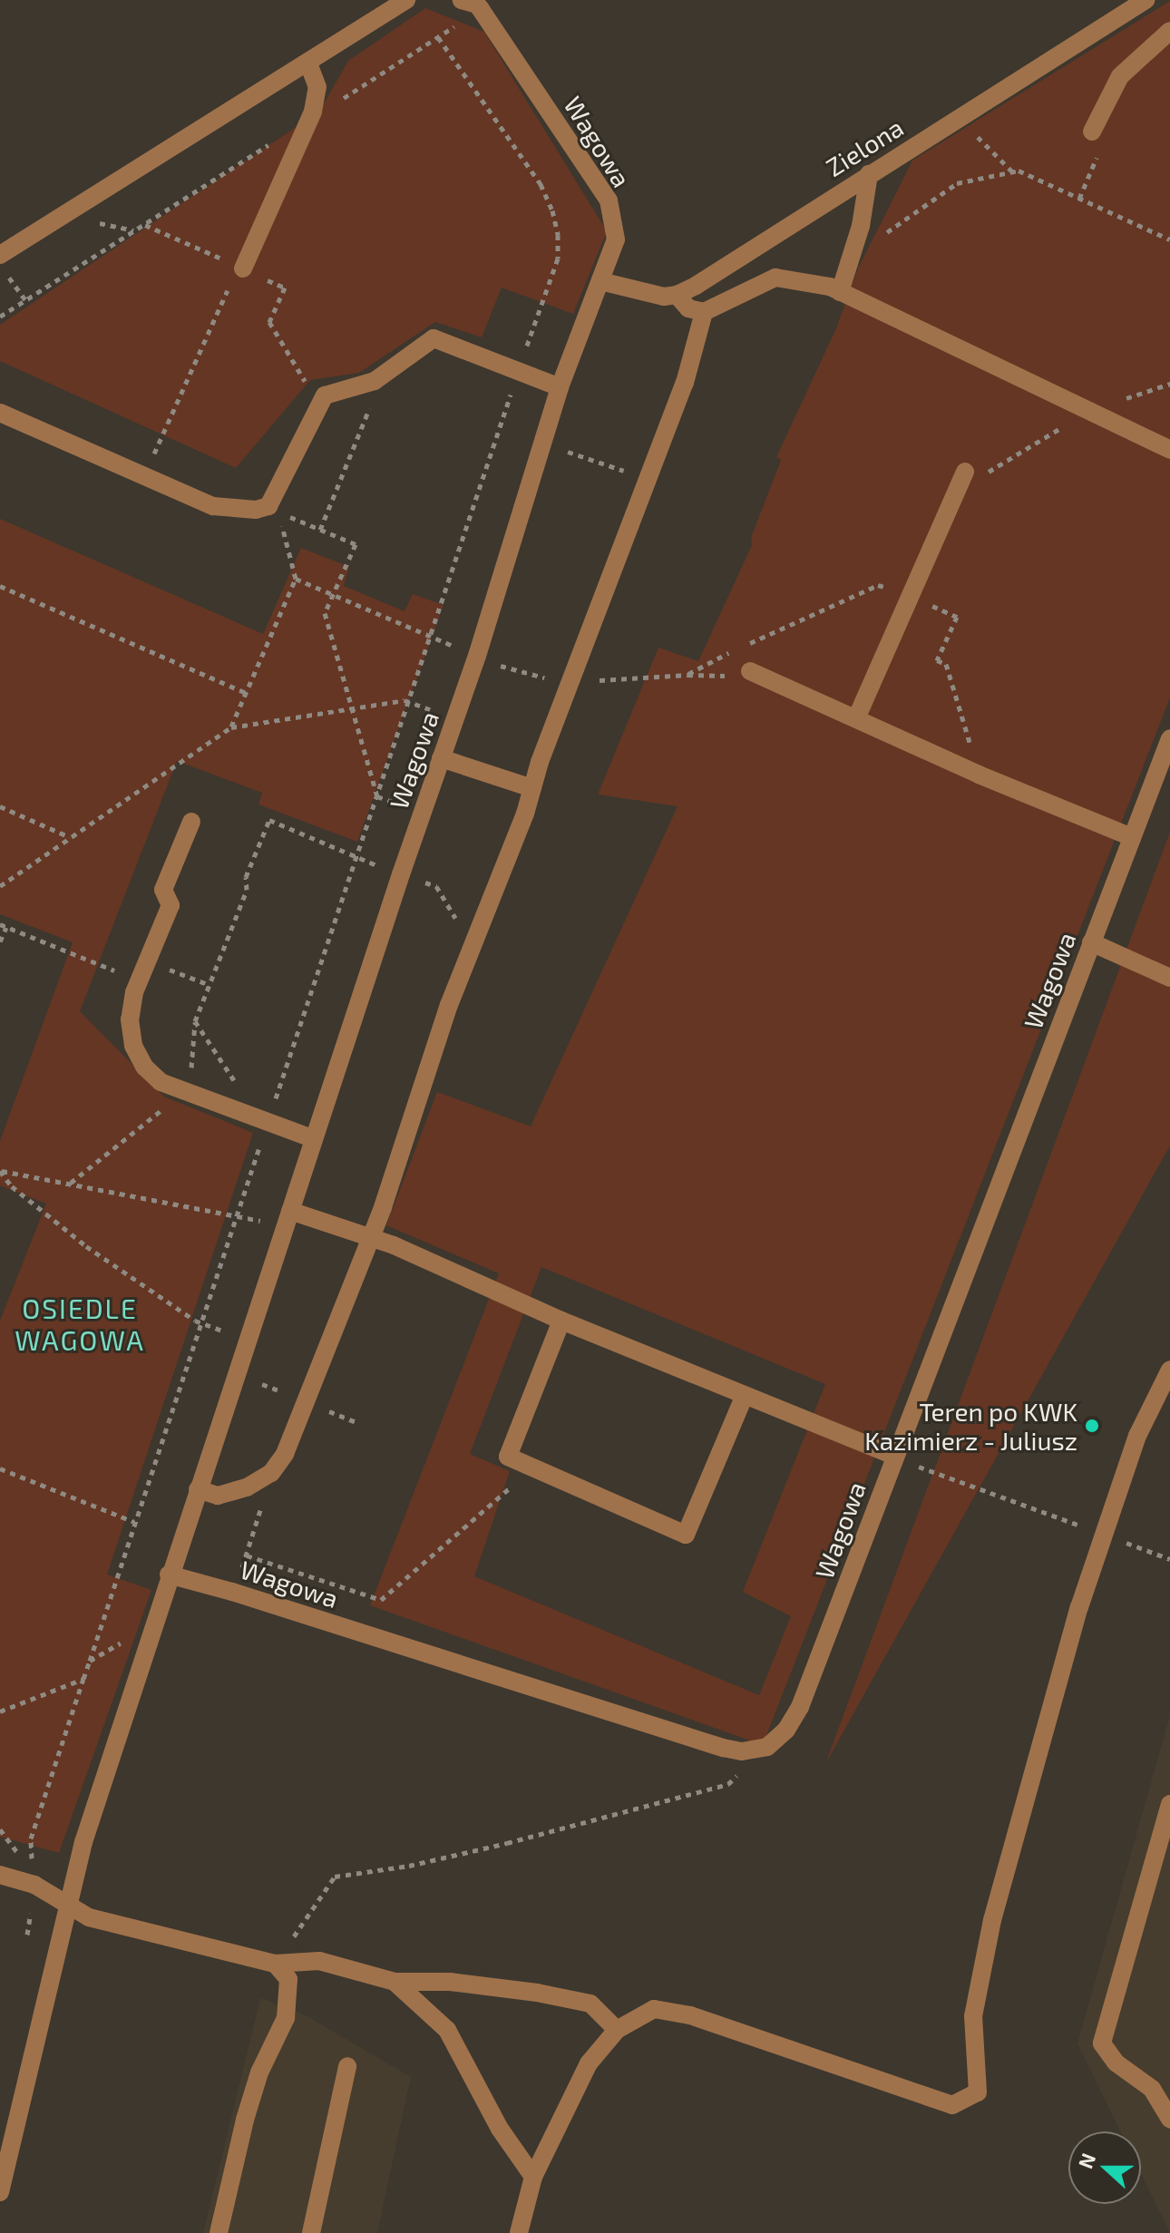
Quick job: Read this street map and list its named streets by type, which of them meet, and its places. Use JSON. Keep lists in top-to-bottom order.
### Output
{
  "streets": {
    "street": ["Wagowa", "Zielona"]
  },
  "districts": ["OSIEDLE WAGOWA"],
  "places": ["Teren po KWK Kazimierz - Juliusz"],
  "north": "left"
}
